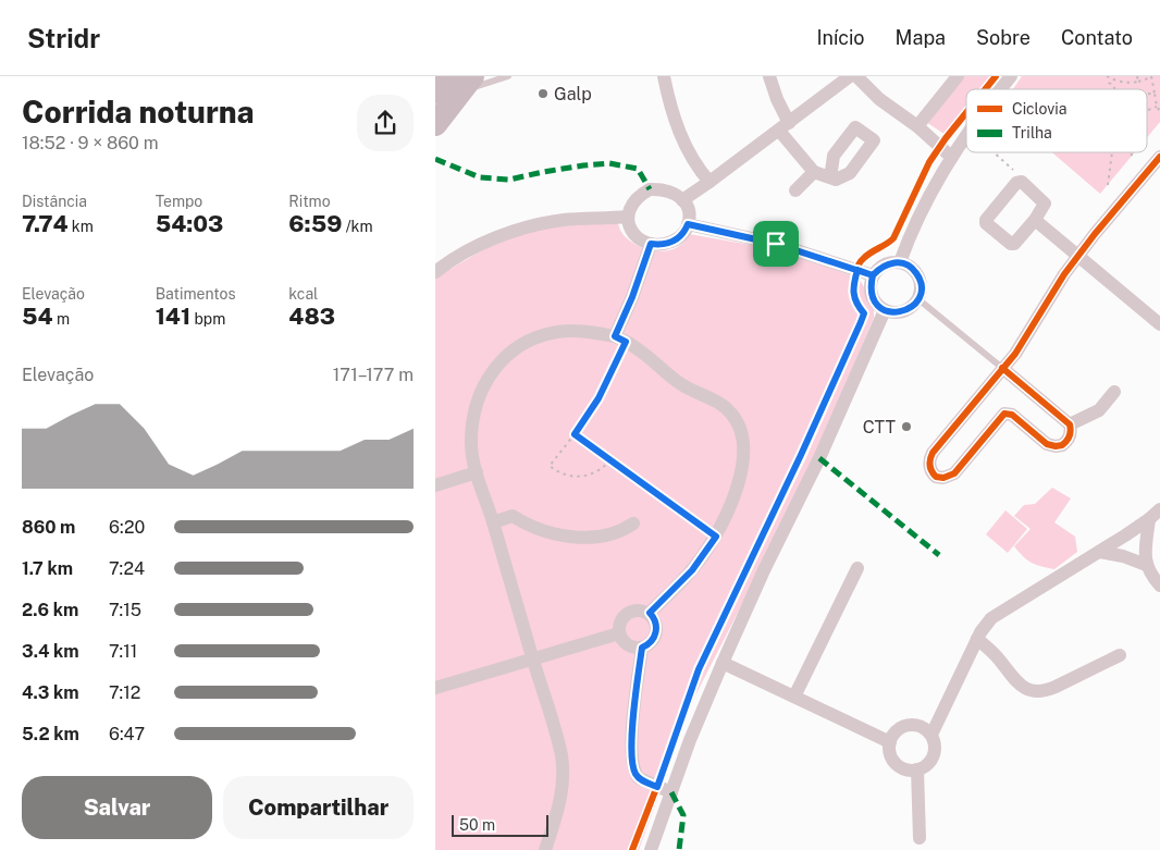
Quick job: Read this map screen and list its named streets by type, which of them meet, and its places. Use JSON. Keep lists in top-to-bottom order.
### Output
{
  "places": ["Galp", "CTT"],
  "legend": ["Ciclovia", "Trilha"],
  "scale_bar": "50 m",
  "page": {
    "header": "Stridr",
    "nav": [
      "Início",
      "Mapa",
      "Sobre",
      "Contato"
    ],
    "heading": ["Corrida noturna", "18:52 · 9 × 860 m"],
    "stats": [
      ["Distância", "7.74 km"],
      ["Tempo", "54:03"],
      ["Ritmo", "6:59 /km"],
      ["Elevação", "54 m"],
      ["Batimentos", "141 bpm"],
      ["kcal", "483"]
    ],
    "chart": ["Elevação", "171–177 m"],
    "list": [
      {
        "name": "860 m",
        "note": "6:20"
      },
      {
        "name": "1.7 km",
        "note": "7:24"
      },
      {
        "name": "2.6 km",
        "note": "7:15"
      },
      {
        "name": "3.4 km",
        "note": "7:11"
      },
      {
        "name": "4.3 km",
        "note": "7:12"
      },
      {
        "name": "5.2 km",
        "note": "6:47"
      }
    ],
    "buttons": ["Salvar", "Compartilhar"],
    "scale": "50 m"
  }
}
